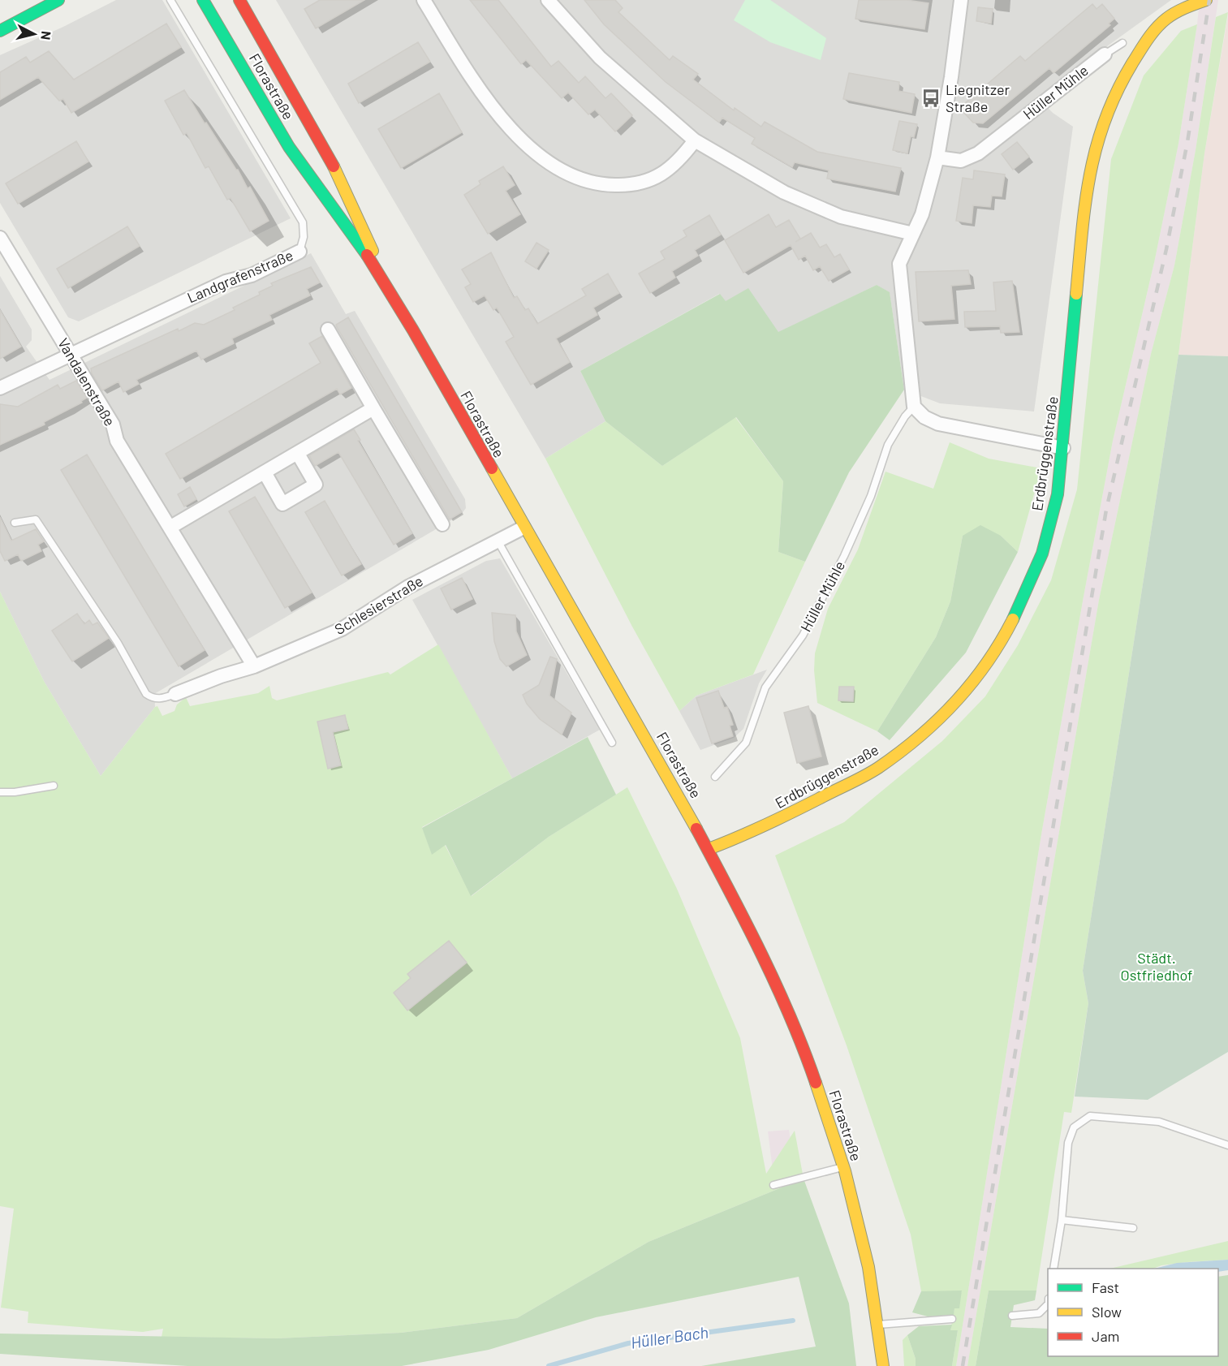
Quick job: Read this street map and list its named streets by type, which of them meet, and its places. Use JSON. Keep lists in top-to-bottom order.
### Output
{
  "streets": {
    "main road": ["Florastraße", "Erdbrüggenstraße"],
    "street": [
      "Hüller Mühle",
      "Landgrafenstraße",
      "Vandalenstraße",
      "Schlesierstraße"
    ]
  },
  "crossings": [
    ["Florastraße", "Erdbrüggenstraße"],
    ["Florastraße", "Schlesierstraße"],
    ["Landgrafenstraße", "Vandalenstraße"],
    ["Vandalenstraße", "Schlesierstraße"]
  ],
  "water": ["Hüller Bach"],
  "parks": ["Städt. Ostfriedhof"],
  "places": {
    "bus stop": ["Liegnitzer Straße"]
  },
  "legend": ["Fast", "Slow", "Jam"],
  "north": "right"
}
